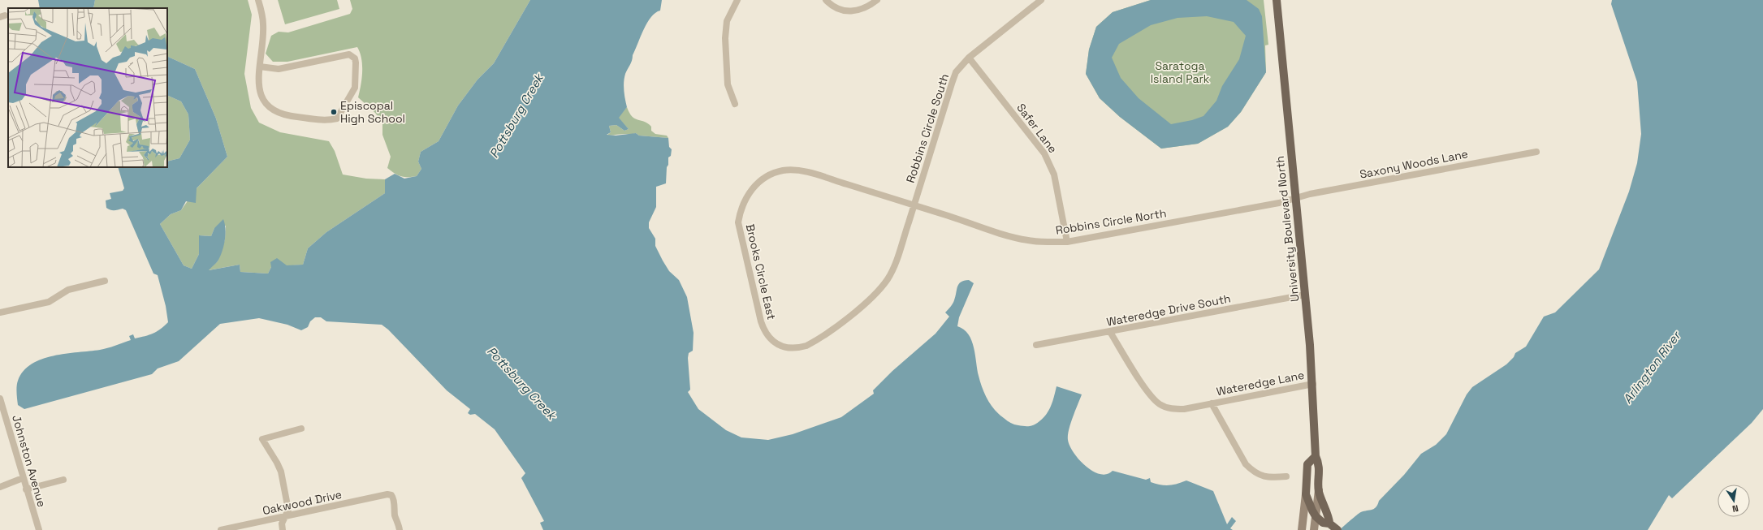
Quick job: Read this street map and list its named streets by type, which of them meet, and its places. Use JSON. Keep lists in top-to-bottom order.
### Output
{
  "streets": {
    "main road": ["University Boulevard North"],
    "street": [
      "Robbins Circle South",
      "Safer Lane",
      "Saxony Woods Lane",
      "Robbins Circle North",
      "Brooks Circle East",
      "Wateredge Drive South",
      "Wateredge Lane",
      "Johnston Avenue",
      "Oakwood Drive"
    ]
  },
  "crossings": [
    ["Robbins Circle South", "Safer Lane"],
    ["Robbins Circle South", "Robbins Circle North"],
    ["Robbins Circle South", "Brooks Circle East"],
    ["Safer Lane", "Robbins Circle North"],
    ["Saxony Woods Lane", "Robbins Circle North"],
    ["Saxony Woods Lane", "University Boulevard North"],
    ["Robbins Circle North", "University Boulevard North"],
    ["Robbins Circle North", "Brooks Circle East"],
    ["University Boulevard North", "Wateredge Drive South"],
    ["University Boulevard North", "Wateredge Lane"],
    ["Wateredge Drive South", "Wateredge Lane"]
  ],
  "water": ["Pottsburg Creek", "Arlington River"],
  "parks": ["Saratoga Island Park"],
  "places": ["Episcopal High School"],
  "north": "bottom"
}
